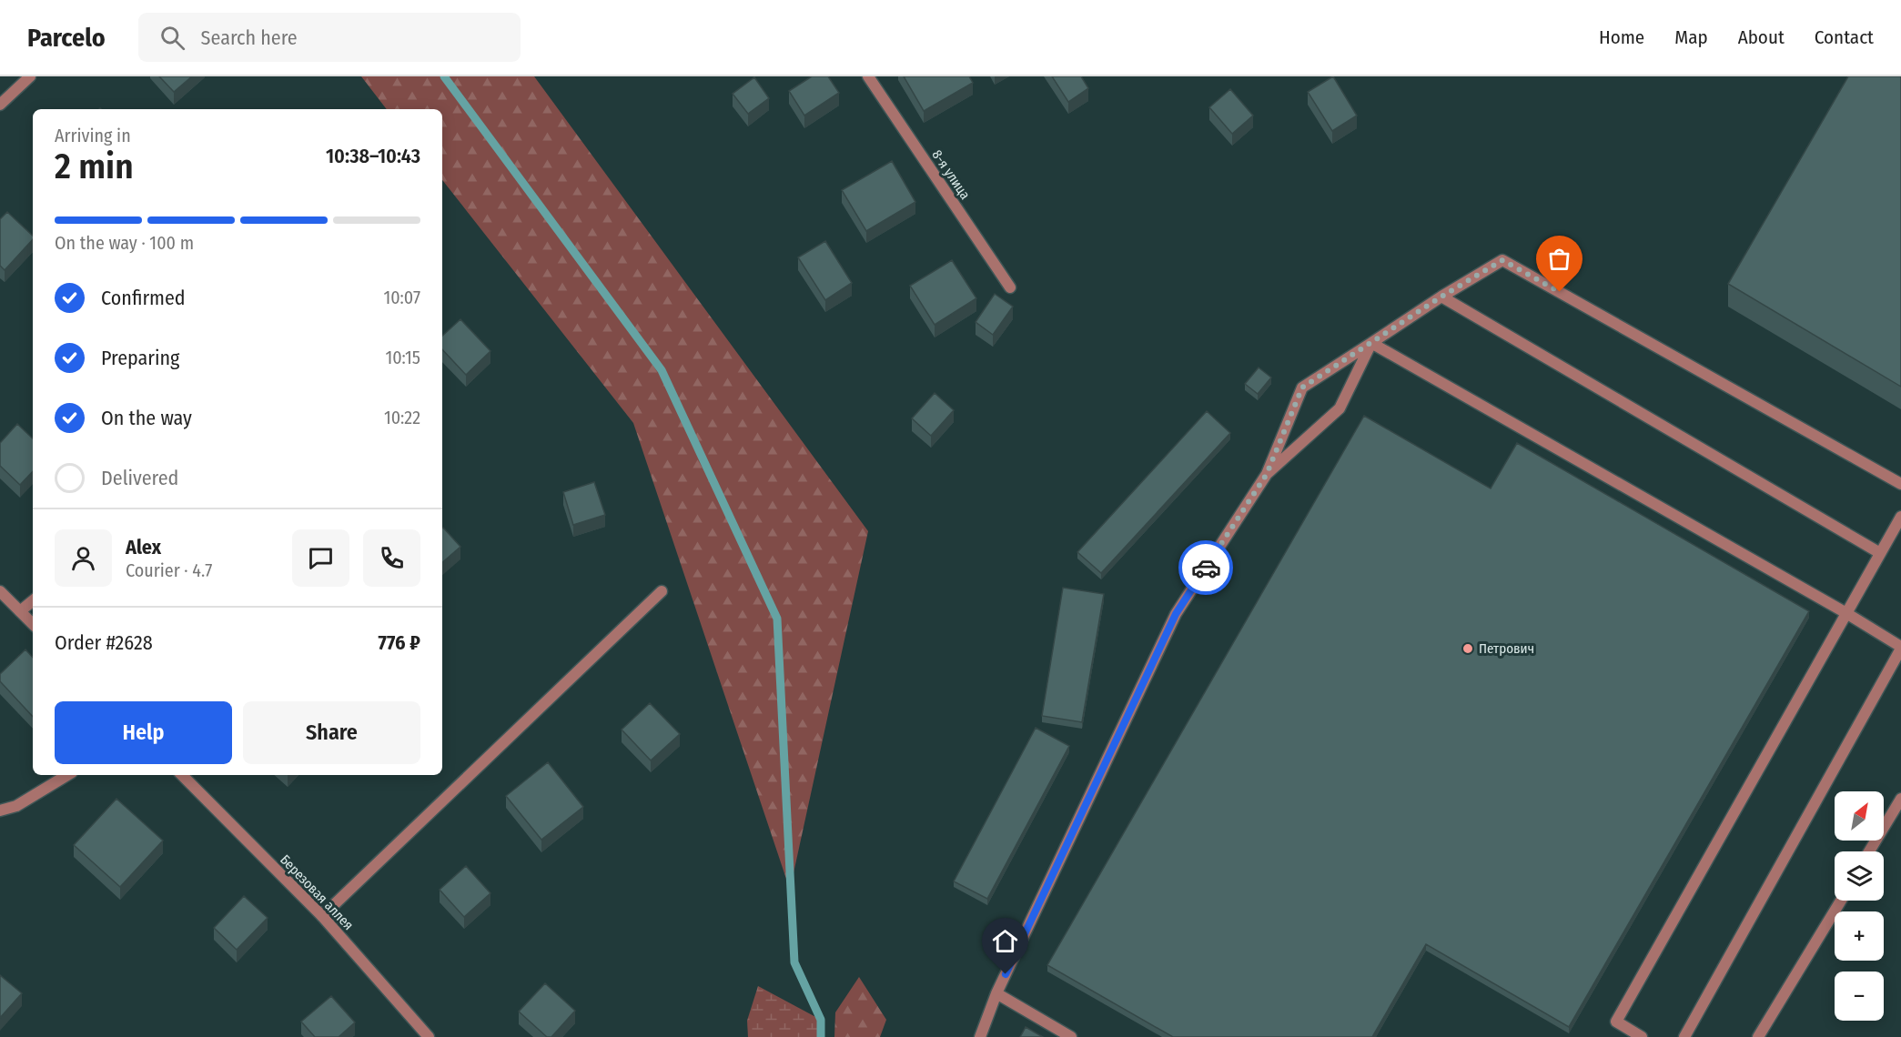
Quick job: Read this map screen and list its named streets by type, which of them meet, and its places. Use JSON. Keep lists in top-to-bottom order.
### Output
{
  "streets": {
    "street": ["8-я улица", "Березовая аллея"]
  },
  "places": ["Петрович"],
  "north": "top right",
  "page": {
    "header": "Parcelo",
    "search": "Search here",
    "nav": [
      "Home",
      "Map",
      "About",
      "Contact"
    ],
    "heading": ["2 min", "Arriving in", "10:38–10:43"],
    "panel": [
      "Alex",
      "Courier · 4.7",
      "Order #2628",
      "776 ₽"
    ],
    "bar": "On the way · 100 m",
    "list": [
      ["Confirmed", "10:07"],
      ["Preparing", "10:15"],
      ["On the way", "10:22"],
      "Delivered"
    ],
    "buttons": ["Help", "Share"],
    "map_buttons": ["+", "−"]
  }
}
